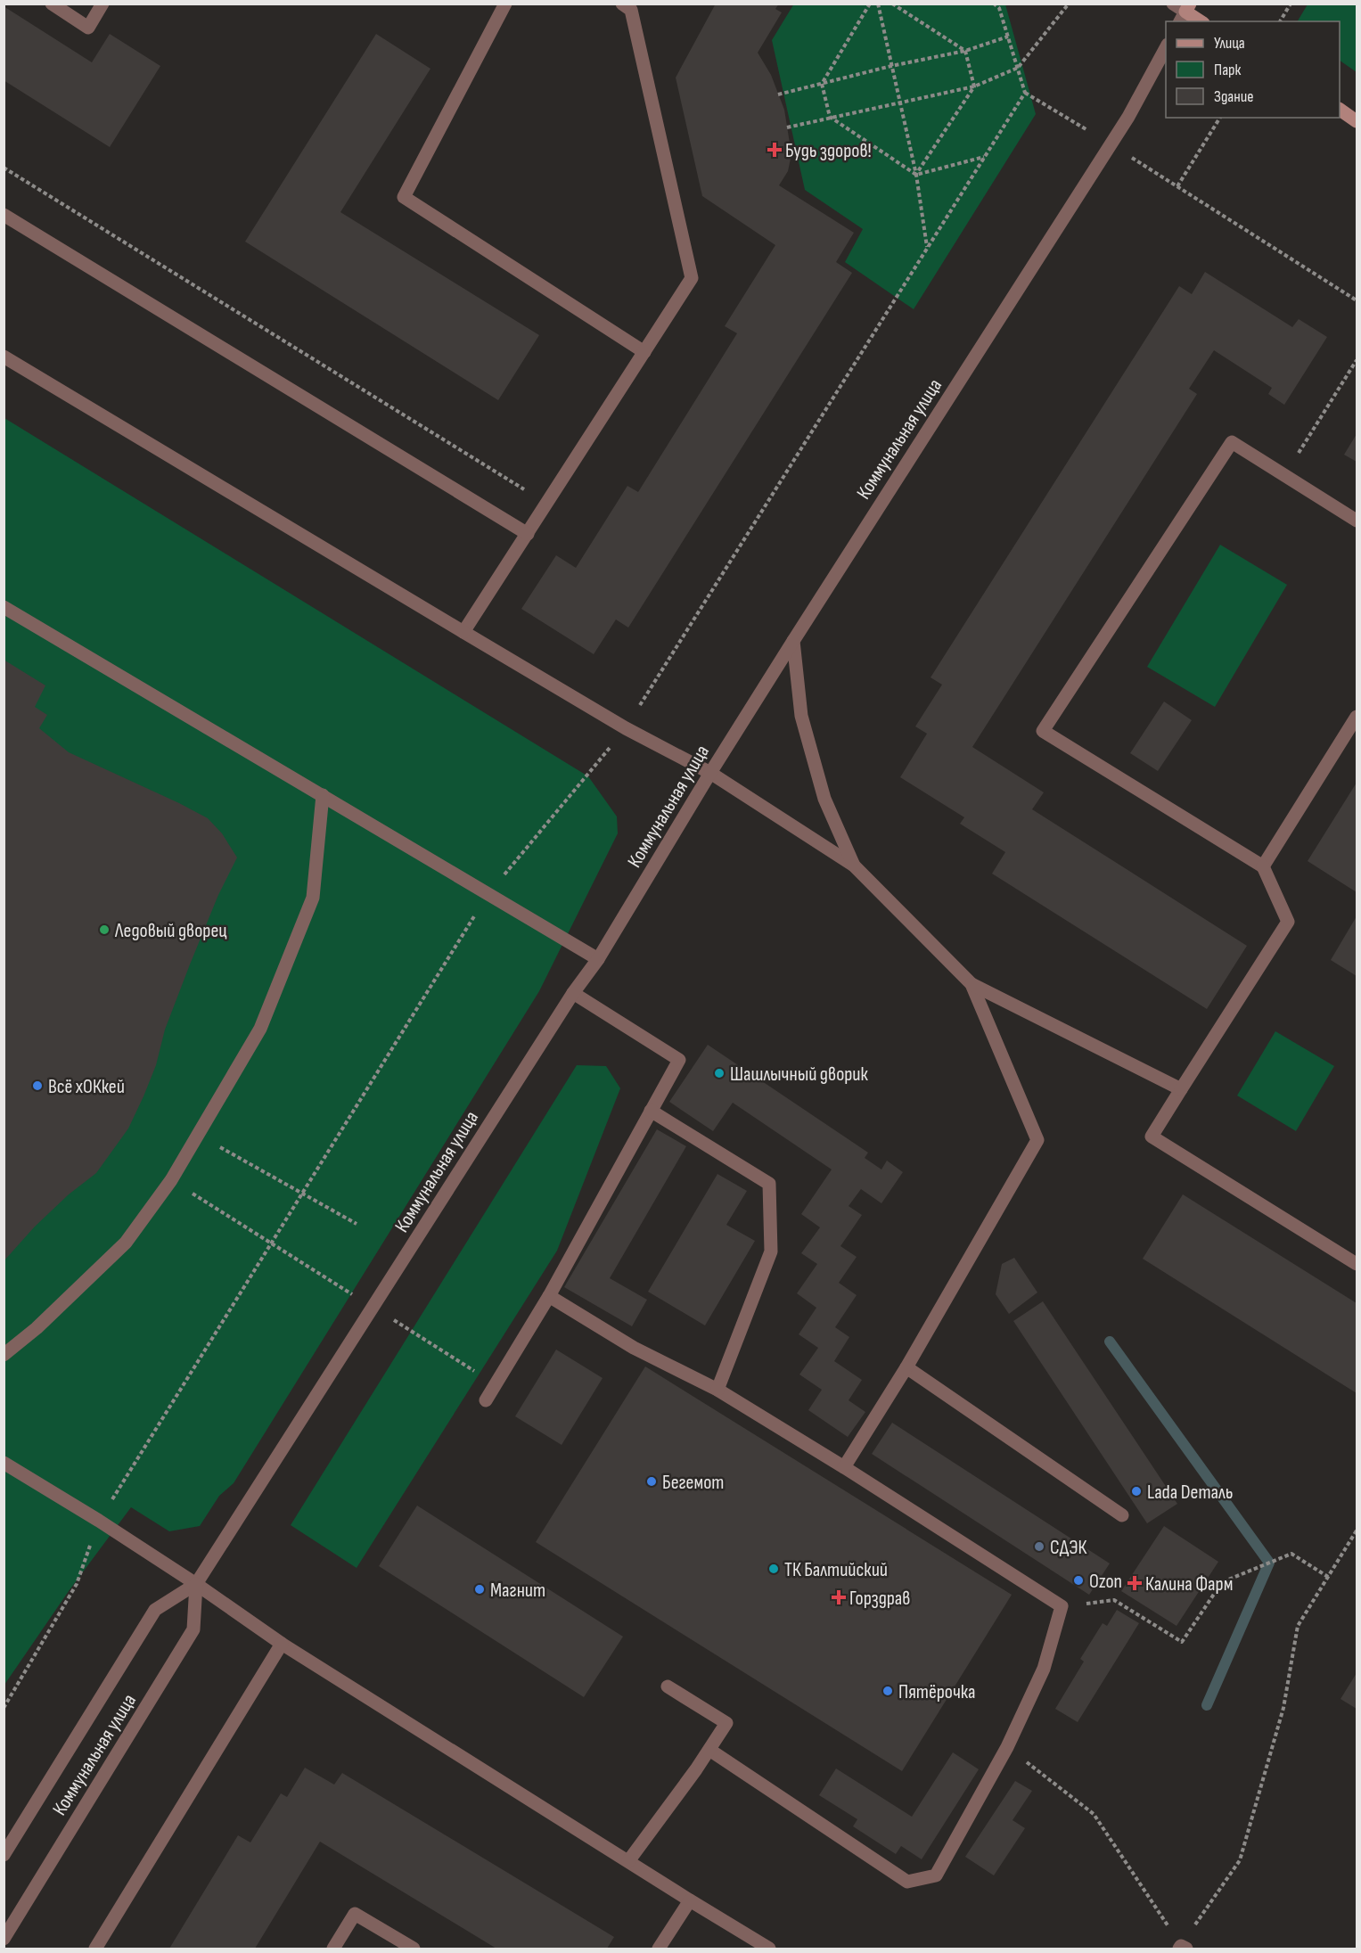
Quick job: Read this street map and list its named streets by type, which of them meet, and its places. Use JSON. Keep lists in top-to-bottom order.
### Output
{
  "streets": {
    "street": ["Коммунальная улица"]
  },
  "places": {
    "health": ["Будь здоров!", "Калина Фарм", "Горздрав"],
    "other": [
      "Ледовый дворец",
      "Шашлычный дворик",
      "Всё хОКкей",
      "Бегемот",
      "Lada Dеталь",
      "СДЭК",
      "ТК Балтийский",
      "Ozon",
      "Магнит",
      "Пятёрочка"
    ]
  },
  "legend": ["Улица", "Парк", "Здание"]
}
